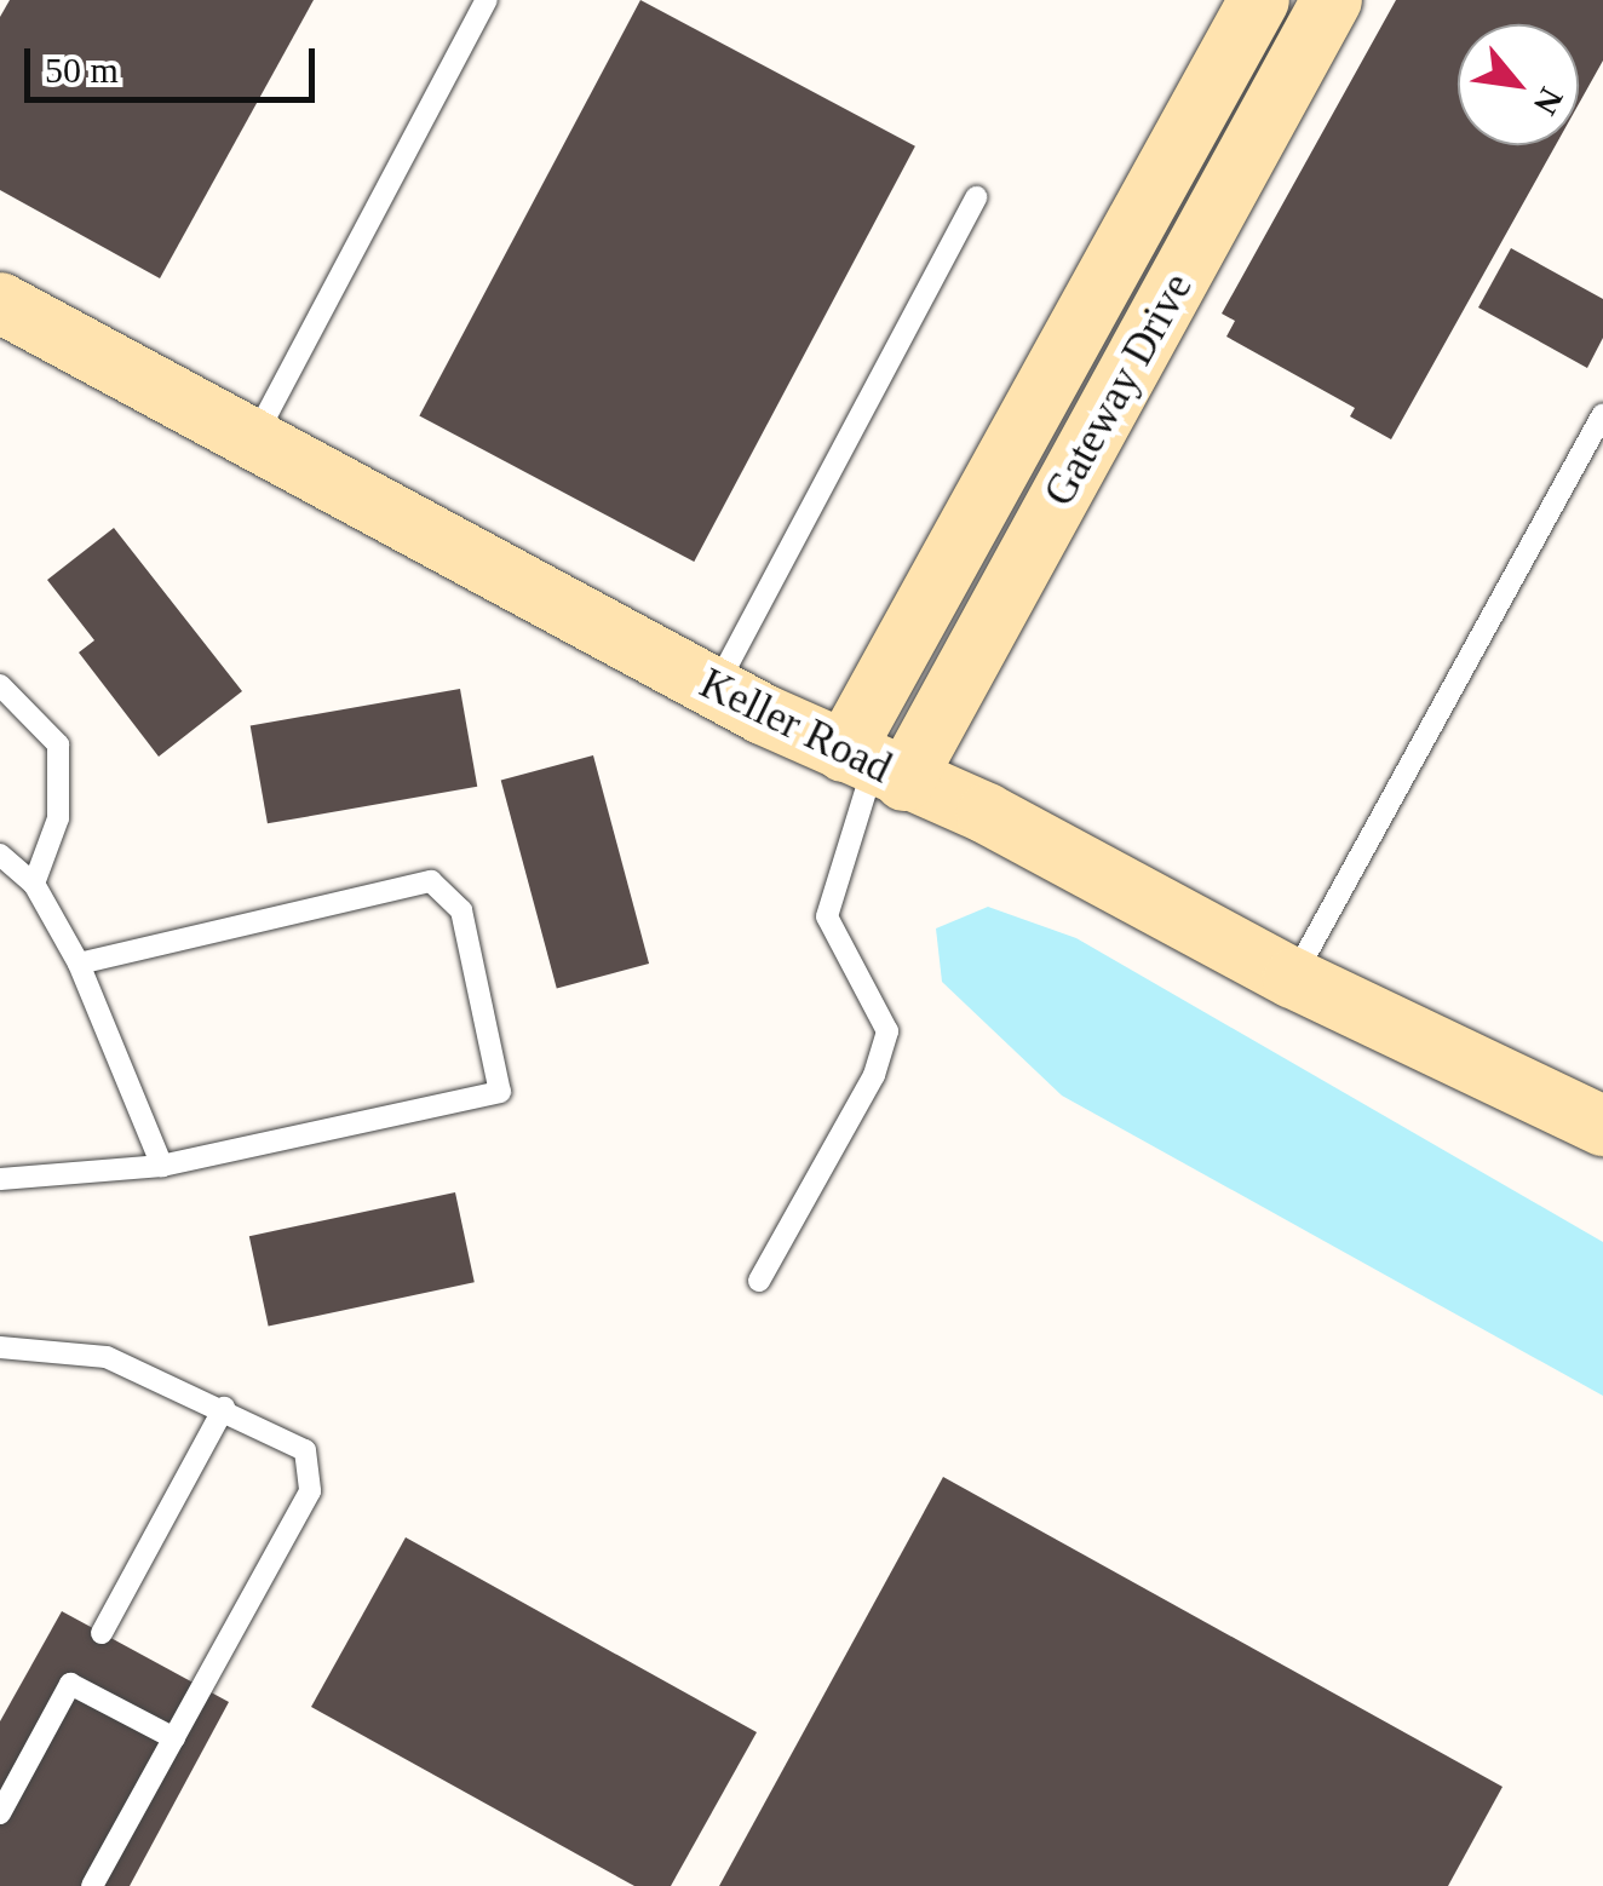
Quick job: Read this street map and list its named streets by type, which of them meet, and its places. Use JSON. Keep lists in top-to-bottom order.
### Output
{
  "streets": {
    "street": ["Gateway Drive", "Keller Road"]
  },
  "crossings": [
    ["Gateway Drive", "Keller Road"]
  ],
  "scale_bar": "50 m",
  "north": "bottom right"
}
